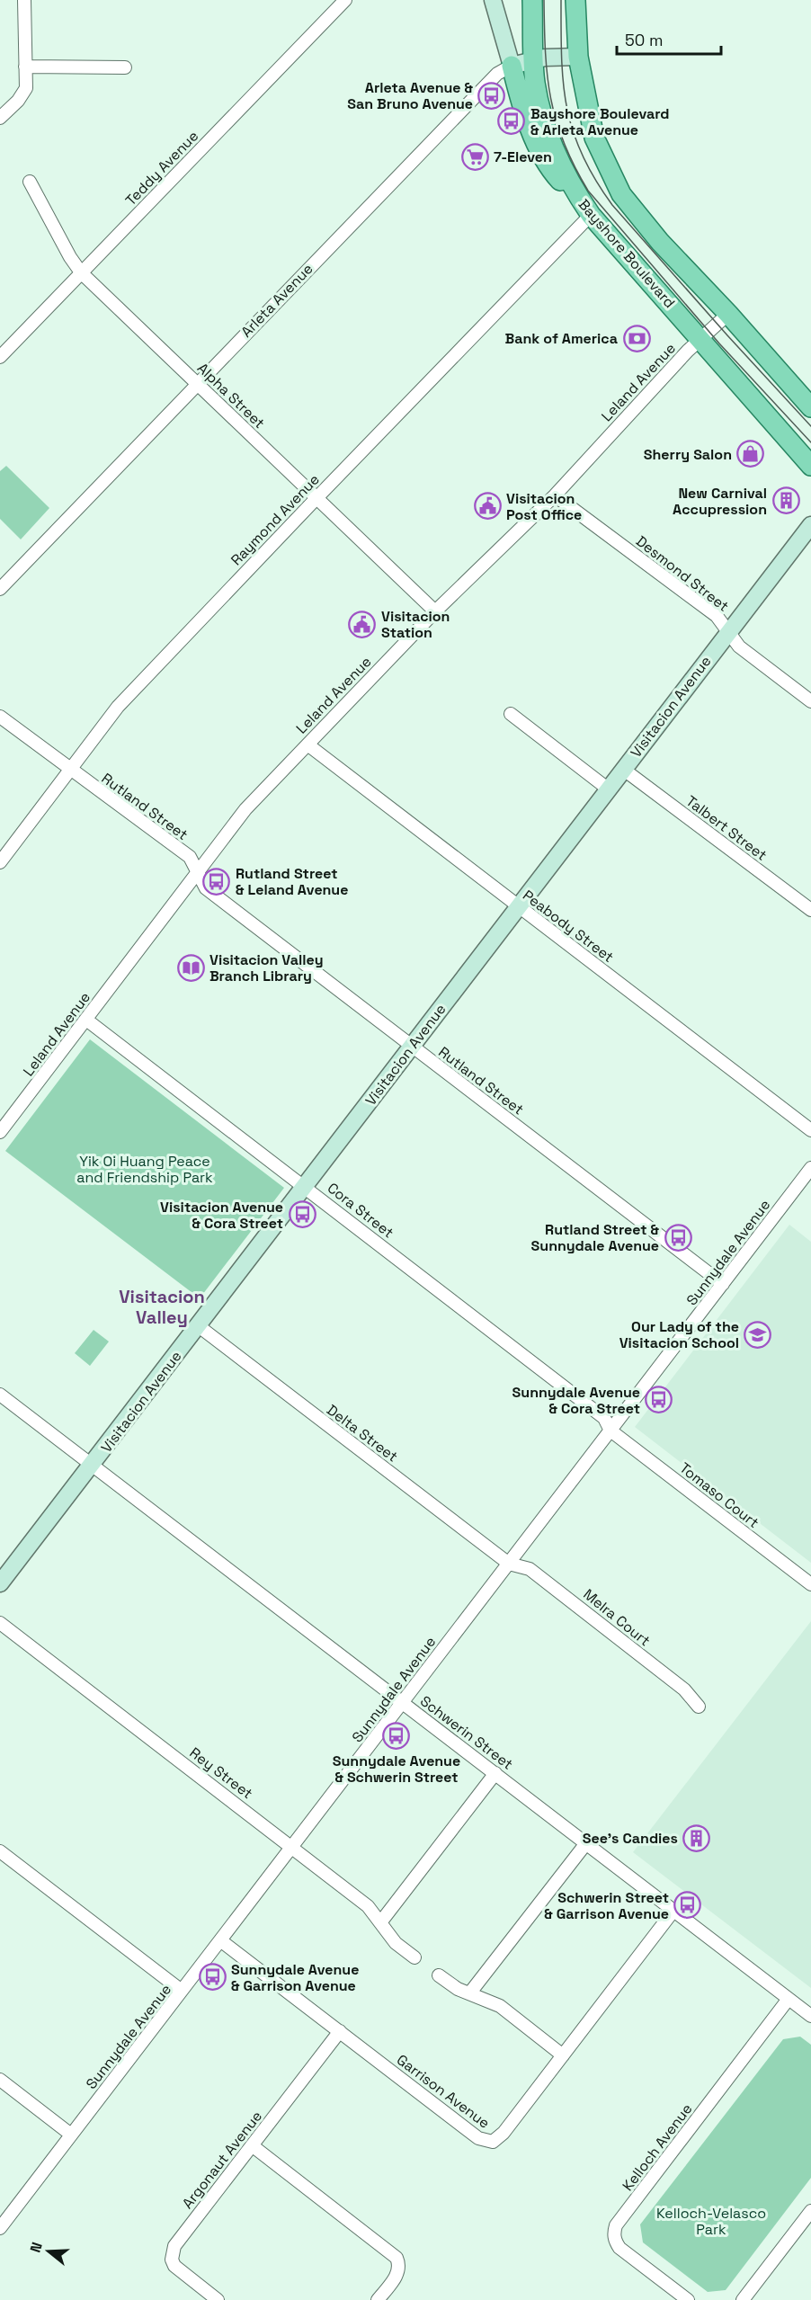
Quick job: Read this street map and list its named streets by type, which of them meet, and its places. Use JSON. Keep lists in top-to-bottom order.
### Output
{
  "streets": {
    "main road": ["Bayshore Boulevard"],
    "street": [
      "Teddy Avenue",
      "Arleta Avenue",
      "Leland Avenue",
      "Alpha Street",
      "Raymond Avenue",
      "Desmond Street",
      "Visitacion Avenue",
      "Rutland Street",
      "Talbert Street",
      "Peabody Street",
      "Cora Street",
      "Sunnydale Avenue",
      "Delta Street",
      "Tomaso Court",
      "Melra Court",
      "Schwerin Street",
      "Rey Street",
      "Garrison Avenue",
      "Kelloch Avenue",
      "Argonaut Avenue"
    ]
  },
  "crossings": [
    ["Teddy Avenue", "Alpha Street"],
    ["Bayshore Boulevard", "Arleta Avenue"],
    ["Bayshore Boulevard", "Leland Avenue"],
    ["Bayshore Boulevard", "Raymond Avenue"],
    ["Arleta Avenue", "Alpha Street"],
    ["Leland Avenue", "Alpha Street"],
    ["Leland Avenue", "Desmond Street"],
    ["Leland Avenue", "Rutland Street"],
    ["Leland Avenue", "Peabody Street"],
    ["Leland Avenue", "Cora Street"],
    ["Alpha Street", "Raymond Avenue"],
    ["Raymond Avenue", "Rutland Street"],
    ["Desmond Street", "Visitacion Avenue"],
    ["Visitacion Avenue", "Rutland Street"],
    ["Visitacion Avenue", "Talbert Street"],
    ["Visitacion Avenue", "Peabody Street"],
    ["Visitacion Avenue", "Cora Street"],
    ["Visitacion Avenue", "Delta Street"],
    ["Visitacion Avenue", "Schwerin Street"],
    ["Rutland Street", "Sunnydale Avenue"],
    ["Cora Street", "Sunnydale Avenue"],
    ["Cora Street", "Tomaso Court"],
    ["Sunnydale Avenue", "Delta Street"],
    ["Sunnydale Avenue", "Tomaso Court"],
    ["Sunnydale Avenue", "Melra Court"],
    ["Sunnydale Avenue", "Schwerin Street"],
    ["Sunnydale Avenue", "Rey Street"],
    ["Sunnydale Avenue", "Garrison Avenue"],
    ["Delta Street", "Melra Court"],
    ["Schwerin Street", "Garrison Avenue"],
    ["Schwerin Street", "Kelloch Avenue"],
    ["Garrison Avenue", "Argonaut Avenue"]
  ],
  "districts": ["Visitacion Valley"],
  "parks": ["Yik Oi Huang Peace and Friendship Park", "Kelloch-Velasco Park"],
  "places": {
    "bus stop": [
      "Arleta Avenue & San Bruno Avenue",
      "Bayshore Boulevard & Arleta Avenue",
      "Rutland Street & Leland Avenue",
      "Visitacion Avenue & Cora Street",
      "Rutland Street & Sunnydale Avenue",
      "Sunnydale Avenue & Cora Street",
      "Sunnydale Avenue & Schwerin Street",
      "Schwerin Street & Garrison Avenue",
      "Sunnydale Avenue & Garrison Avenue"
    ],
    "supermarket": ["7-Eleven"],
    "bank": ["Bank of America"],
    "shop": ["Sherry Salon"],
    "building": ["New Carnival Accupression", "See's Candies"],
    "public building": ["Visitacion Post Office", "Visitacion Station"],
    "library": ["Visitacion Valley Branch Library"],
    "school or university": ["Our Lady of the Visitacion School"]
  },
  "scale_bar": "50 m",
  "north": "left"
}
